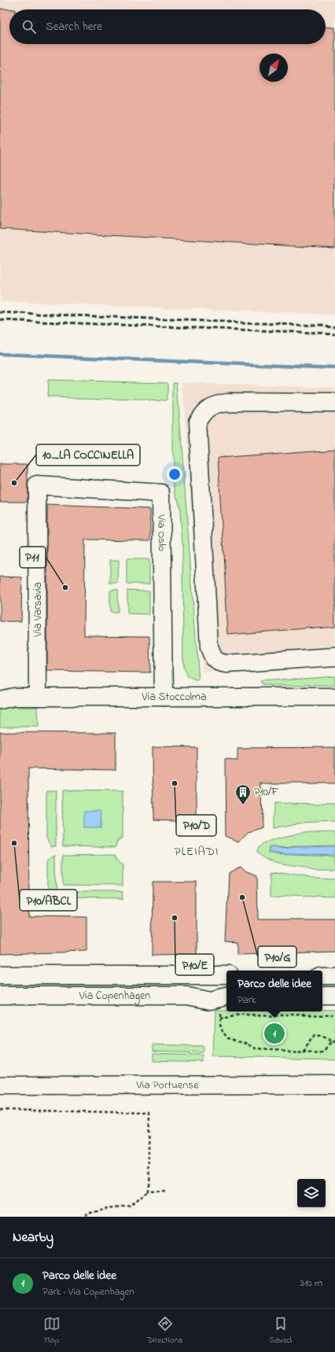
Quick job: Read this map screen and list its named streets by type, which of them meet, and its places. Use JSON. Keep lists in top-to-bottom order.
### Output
{
  "streets": {
    "street": [
      "Via Oslo",
      "Via Varsavia",
      "Via Stoccolma",
      "Via Copenhagen",
      "Via Portuense"
    ]
  },
  "crossings": [
    ["Via Oslo", "Via Varsavia"],
    ["Via Oslo", "Via Stoccolma"],
    ["Via Varsavia", "Via Stoccolma"]
  ],
  "districts": ["PLEIADI"],
  "places": {
    "other": [
      "10_LA COCCINELLA",
      "P11",
      "P10/D",
      "P10/ABCL",
      "P10/G",
      "P10/E"
    ],
    "building": ["P10/F"]
  },
  "north": "top right",
  "page": {
    "search": "Search here",
    "popup": ["Parco delle idee", "Park"],
    "pins": "1",
    "heading": "Nearby",
    "list": [
      {
        "mark": "1",
        "name": "Parco delle idee",
        "note": "Park · Via Copenhagen",
        "value": "310 m"
      }
    ],
    "nav": ["Map", "Directions", "Saved"]
  }
}
